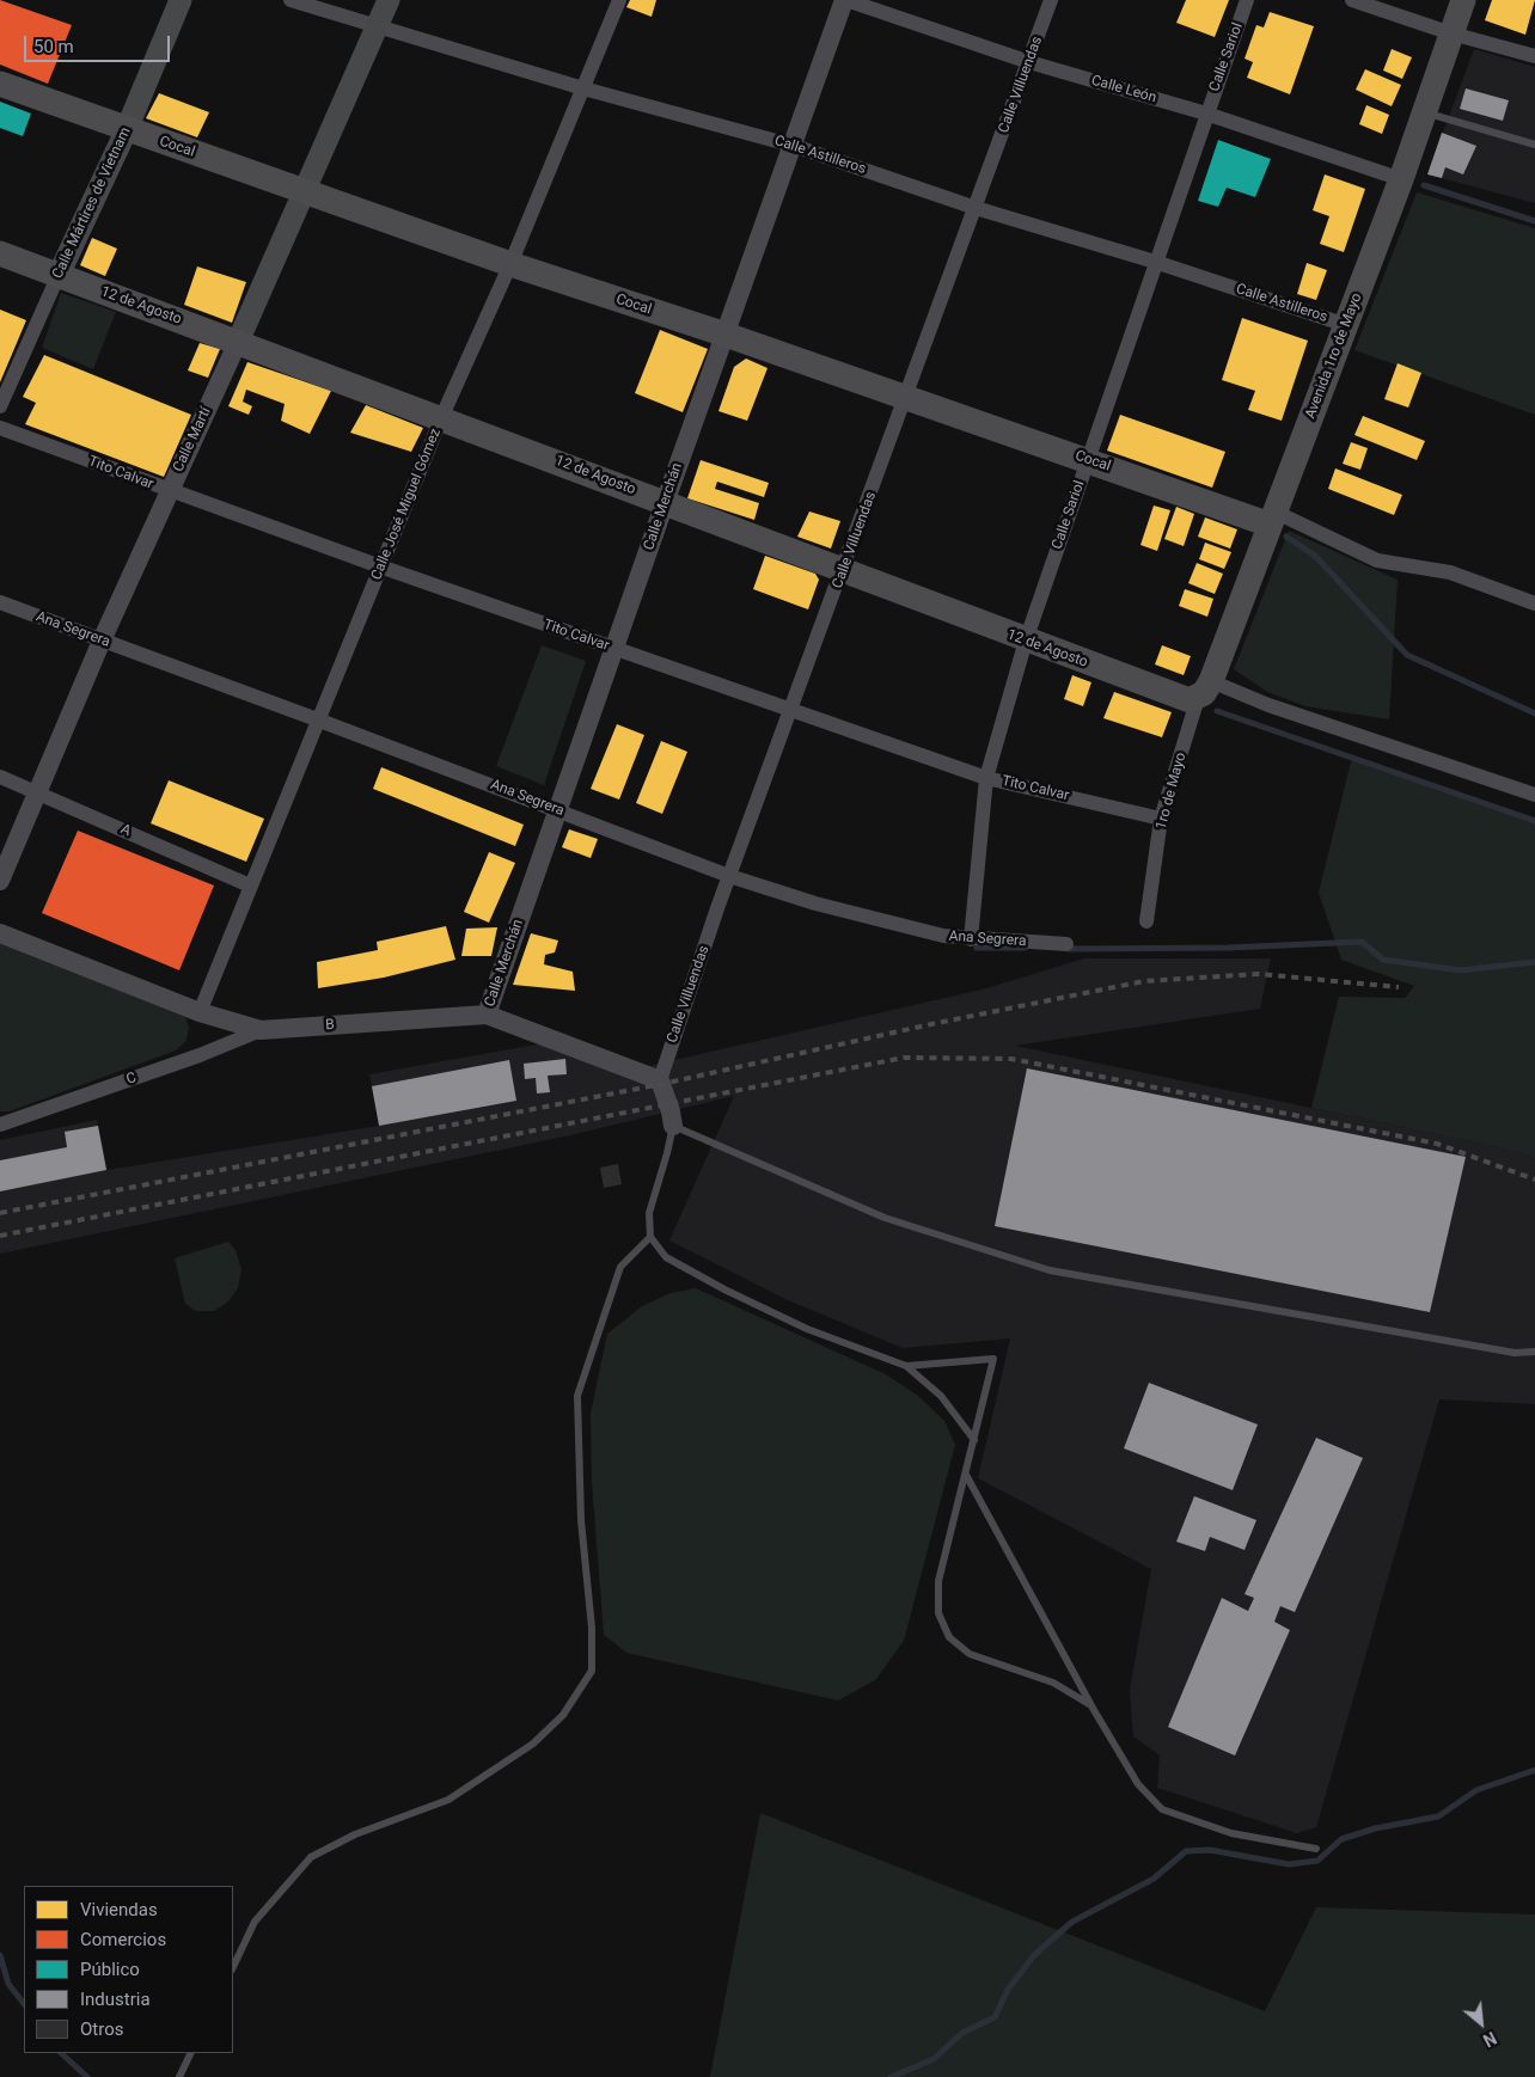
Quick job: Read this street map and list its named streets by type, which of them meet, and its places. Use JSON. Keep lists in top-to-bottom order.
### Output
{
  "streets": {
    "main road": [
      "Cocal",
      "Calle Mártires de Vietnam",
      "12 de Agosto",
      "Avenida 1ro de Mayo",
      "Calle Martí"
    ],
    "street": [
      "Calle Sariol",
      "Calle Villuendas",
      "Calle León",
      "Calle Astilleros",
      "Tito Calvar",
      "Calle José Miguel Gómez",
      "Calle Merchán",
      "Ana Segrera",
      "1ro de Mayo",
      "A",
      "B",
      "C"
    ]
  },
  "crossings": [
    ["Calle Sariol", "Calle León"],
    ["Calle Sariol", "Cocal"],
    ["Calle Sariol", "Calle Astilleros"],
    ["Calle Sariol", "12 de Agosto"],
    ["Calle Sariol", "Tito Calvar"],
    ["Calle Sariol", "Ana Segrera"],
    ["Calle Villuendas", "Calle León"],
    ["Calle Villuendas", "Cocal"],
    ["Calle Villuendas", "Calle Astilleros"],
    ["Calle Villuendas", "12 de Agosto"],
    ["Calle Villuendas", "Tito Calvar"],
    ["Calle Villuendas", "Ana Segrera"],
    ["Calle Villuendas", "B"],
    ["Calle León", "Avenida 1ro de Mayo"],
    ["Calle León", "Calle Merchán"],
    ["Cocal", "Calle Mártires de Vietnam"],
    ["Cocal", "Avenida 1ro de Mayo"],
    ["Cocal", "Calle Martí"],
    ["Cocal", "Calle José Miguel Gómez"],
    ["Cocal", "Calle Merchán"],
    ["Calle Astilleros", "Avenida 1ro de Mayo"],
    ["Calle Astilleros", "Calle Martí"],
    ["Calle Astilleros", "Calle José Miguel Gómez"],
    ["Calle Astilleros", "Calle Merchán"],
    ["Calle Mártires de Vietnam", "12 de Agosto"],
    ["12 de Agosto", "Avenida 1ro de Mayo"],
    ["12 de Agosto", "Calle Martí"],
    ["12 de Agosto", "Calle José Miguel Gómez"],
    ["12 de Agosto", "Calle Merchán"],
    ["12 de Agosto", "1ro de Mayo"],
    ["Avenida 1ro de Mayo", "1ro de Mayo"],
    ["Calle Martí", "Tito Calvar"],
    ["Calle Martí", "Ana Segrera"],
    ["Calle Martí", "A"],
    ["Tito Calvar", "Calle José Miguel Gómez"],
    ["Tito Calvar", "Calle Merchán"],
    ["Tito Calvar", "1ro de Mayo"],
    ["Calle José Miguel Gómez", "Ana Segrera"],
    ["Calle José Miguel Gómez", "A"],
    ["Calle José Miguel Gómez", "B"],
    ["Calle Merchán", "Ana Segrera"],
    ["Calle Merchán", "B"],
    ["B", "C"]
  ],
  "legend": [
    "Viviendas",
    "Comercios",
    "Público",
    "Industria",
    "Otros"
  ],
  "scale_bar": "50 m",
  "north": "bottom right"
}
